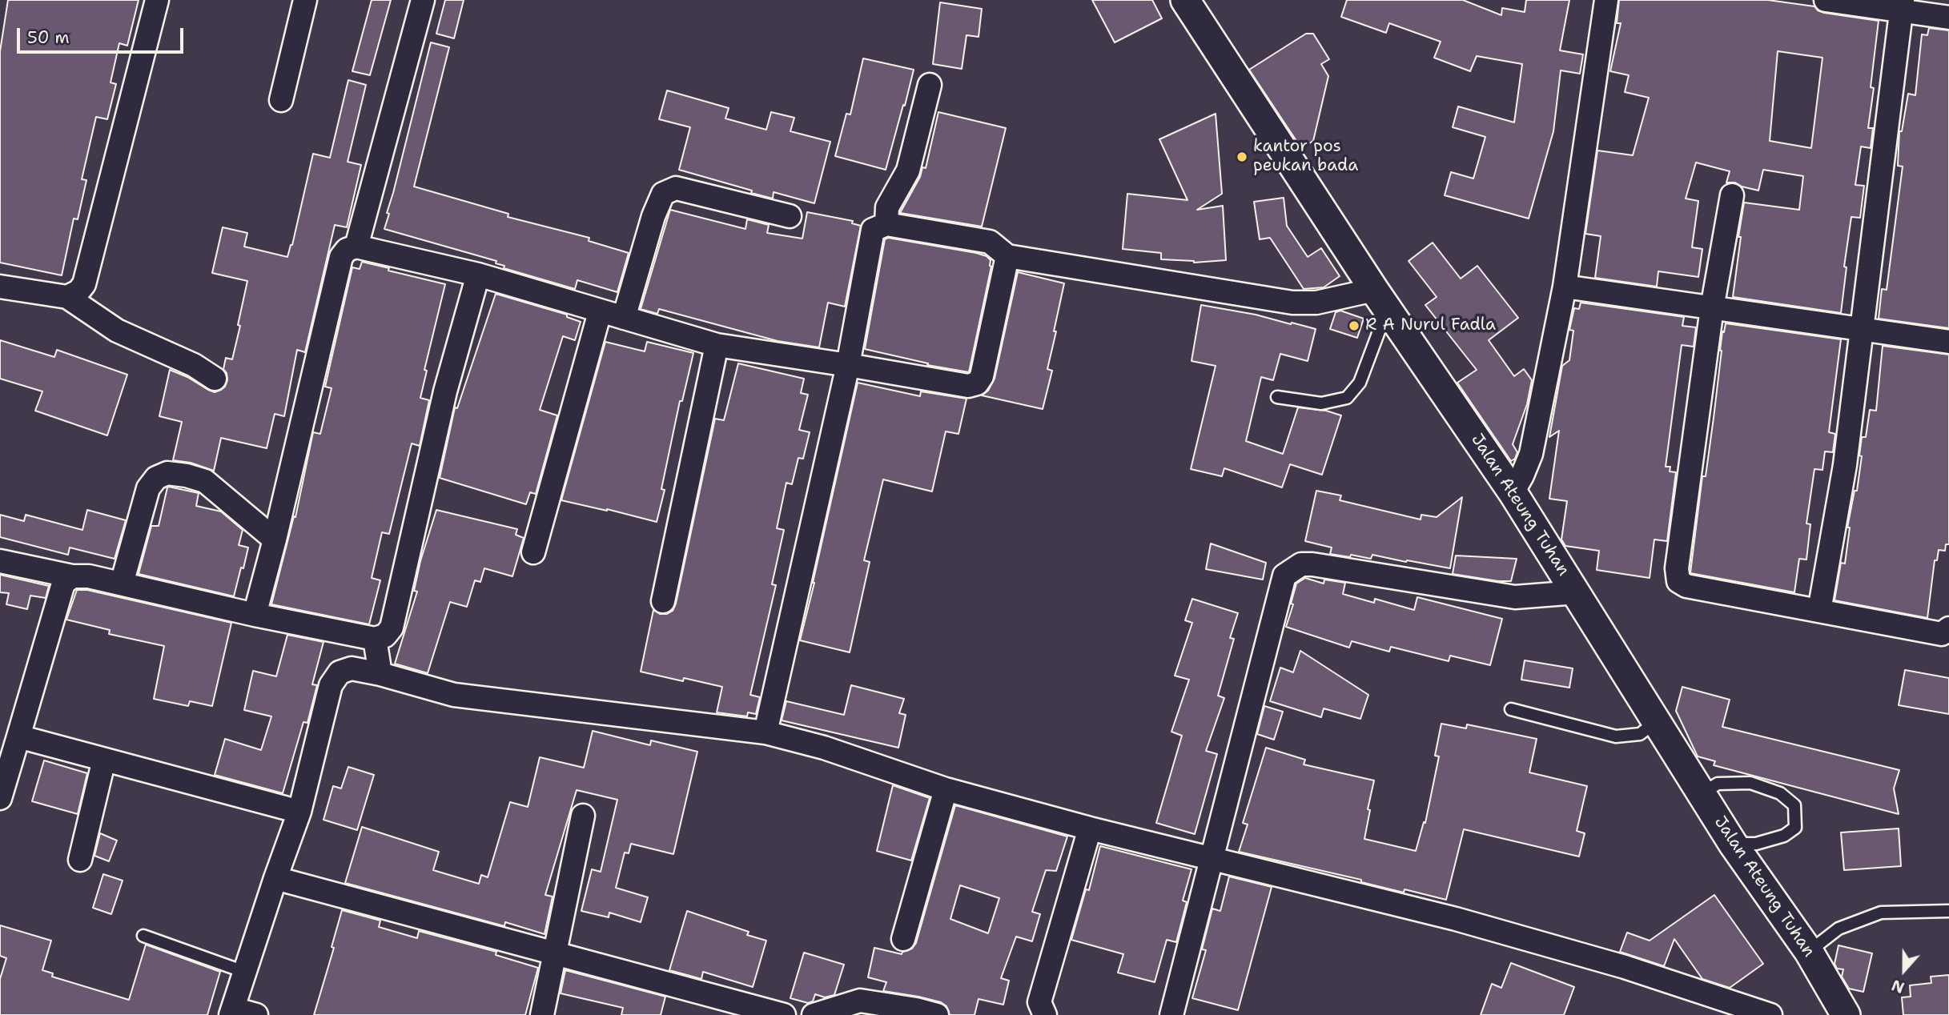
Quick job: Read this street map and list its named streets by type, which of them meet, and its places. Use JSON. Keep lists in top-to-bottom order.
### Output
{
  "streets": {
    "street": ["Jalan Ateung Tuhan"]
  },
  "places": ["kantor pos peukan bada", "R A Nurul Fadla"],
  "scale_bar": "50 m",
  "north": "bottom"
}
